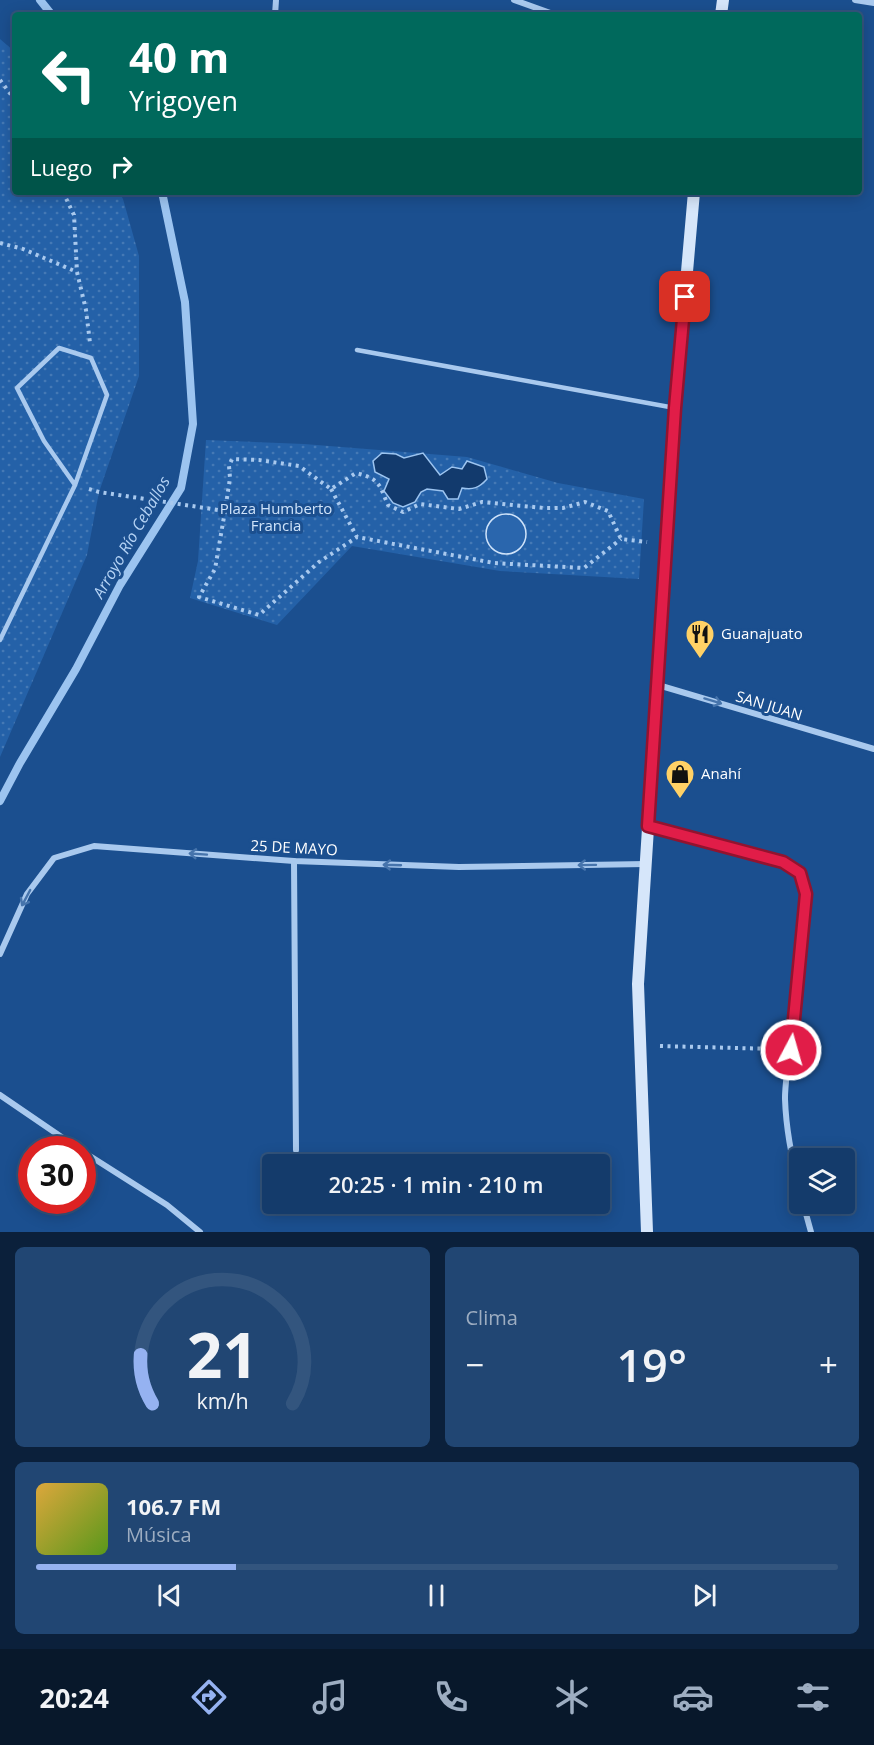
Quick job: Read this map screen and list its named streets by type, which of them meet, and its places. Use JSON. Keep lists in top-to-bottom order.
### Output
{
  "streets": {
    "street": ["SAN JUAN", "25 DE MAYO"]
  },
  "one_way": ["SAN JUAN", "25 DE MAYO"],
  "water": ["Arroyo Río Ceballos"],
  "parks": ["Plaza Humberto Francia"],
  "places": {
    "restaurant": ["Guanajuato"],
    "shop": ["Anahí"]
  },
  "page": {
    "turn": ["40 m", "Yrigoyen"],
    "then": "Luego",
    "limit": "30",
    "trip": "20:25 · 1 min · 210 m",
    "tile": "Clima",
    "heat": ["−", "19°", "+"],
    "song": ["106.7 FM", "Música"],
    "tabs": "20:24",
    "gauge": ["21", "km/h"]
  }
}
